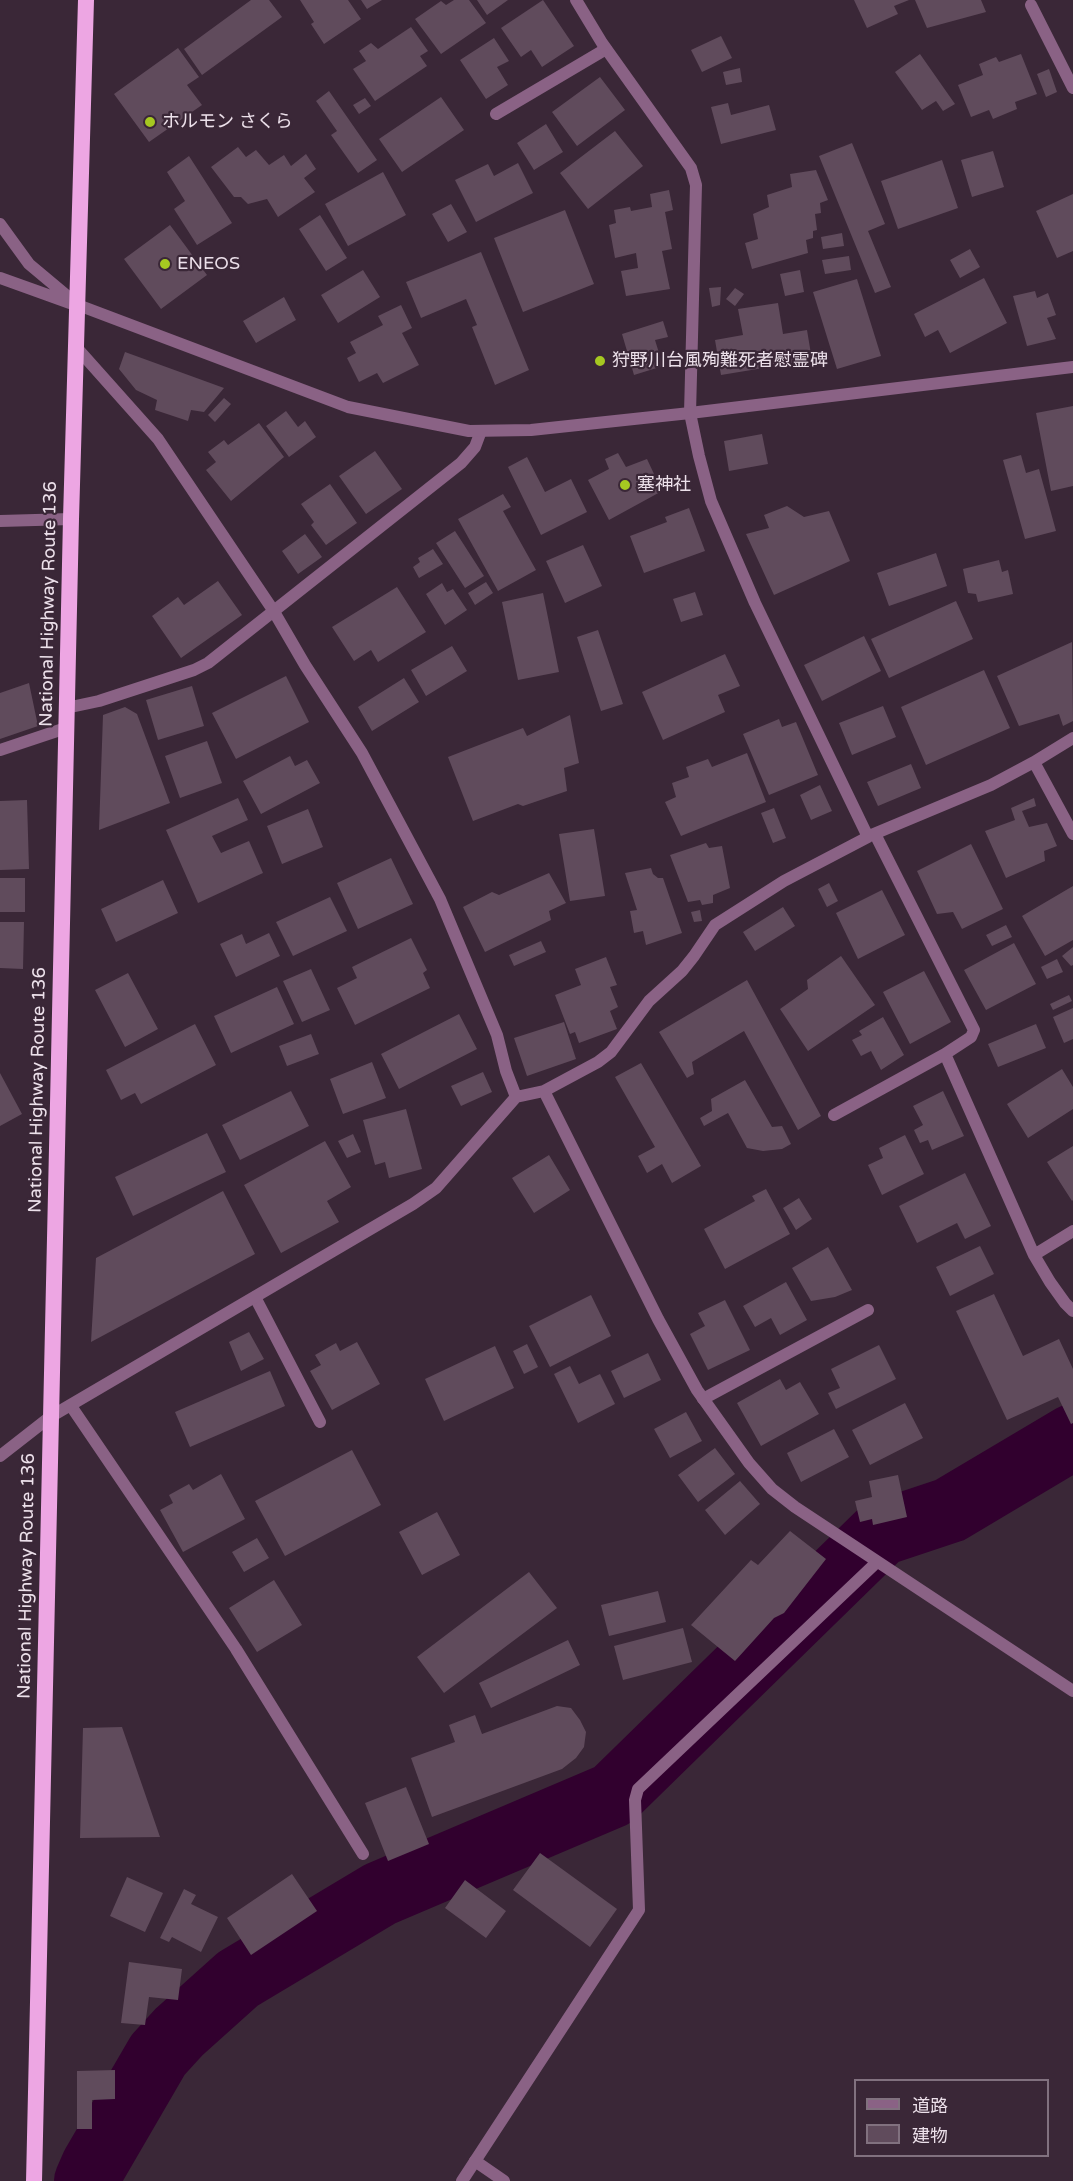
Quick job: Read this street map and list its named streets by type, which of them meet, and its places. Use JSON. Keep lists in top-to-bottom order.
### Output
{
  "streets": {
    "highway": ["National Highway Route 136"]
  },
  "places": [
    "ホルモン さくら",
    "ENEOS",
    "狩野川台風殉難死者慰霊碑",
    "塞神社"
  ],
  "legend": ["道路", "建物"]
}
